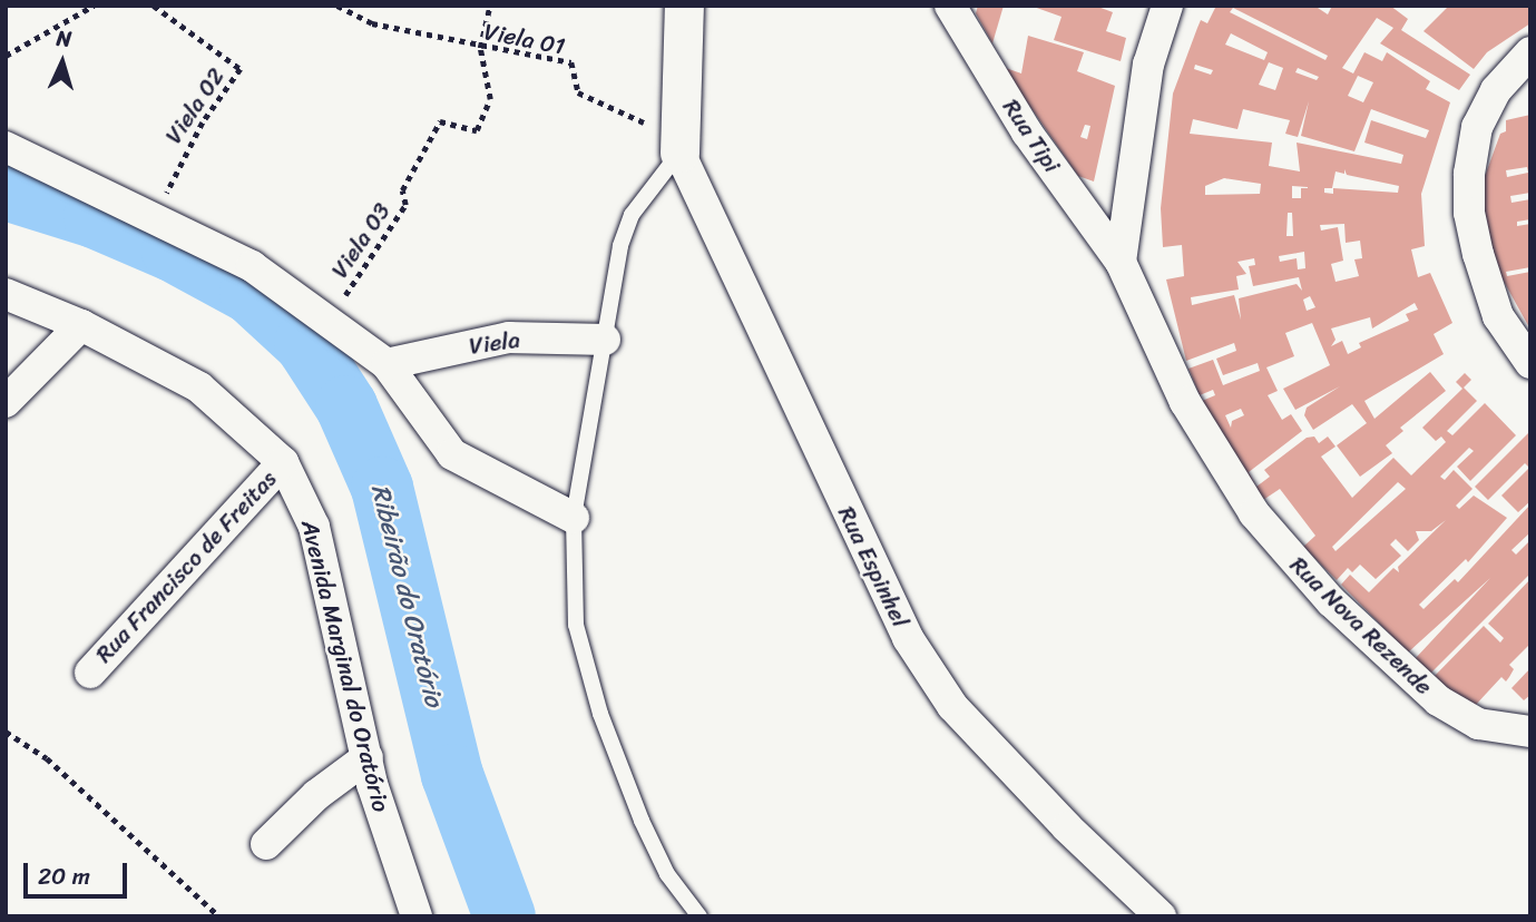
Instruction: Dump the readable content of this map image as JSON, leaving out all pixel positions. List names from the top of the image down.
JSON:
{
  "streets": {
    "street": [
      "Rua Tipi",
      "Viela",
      "Rua Francisco de Freitas",
      "Rua Espinhel",
      "Rua Nova Rezende",
      "Avenida Marginal do Oratório"
    ],
    "path": ["Viela 01", "Viela 02", "Viela 03"]
  },
  "crossings": [
    ["Viela 01", "Viela 03"],
    ["Viela 01", "Rua Espinhel"],
    ["Rua Tipi", "Rua Nova Rezende"],
    ["Rua Francisco de Freitas", "Avenida Marginal do Oratório"]
  ],
  "water": ["Ribeirão do Oratório"],
  "scale_bar": "20 m",
  "north": "top"
}
